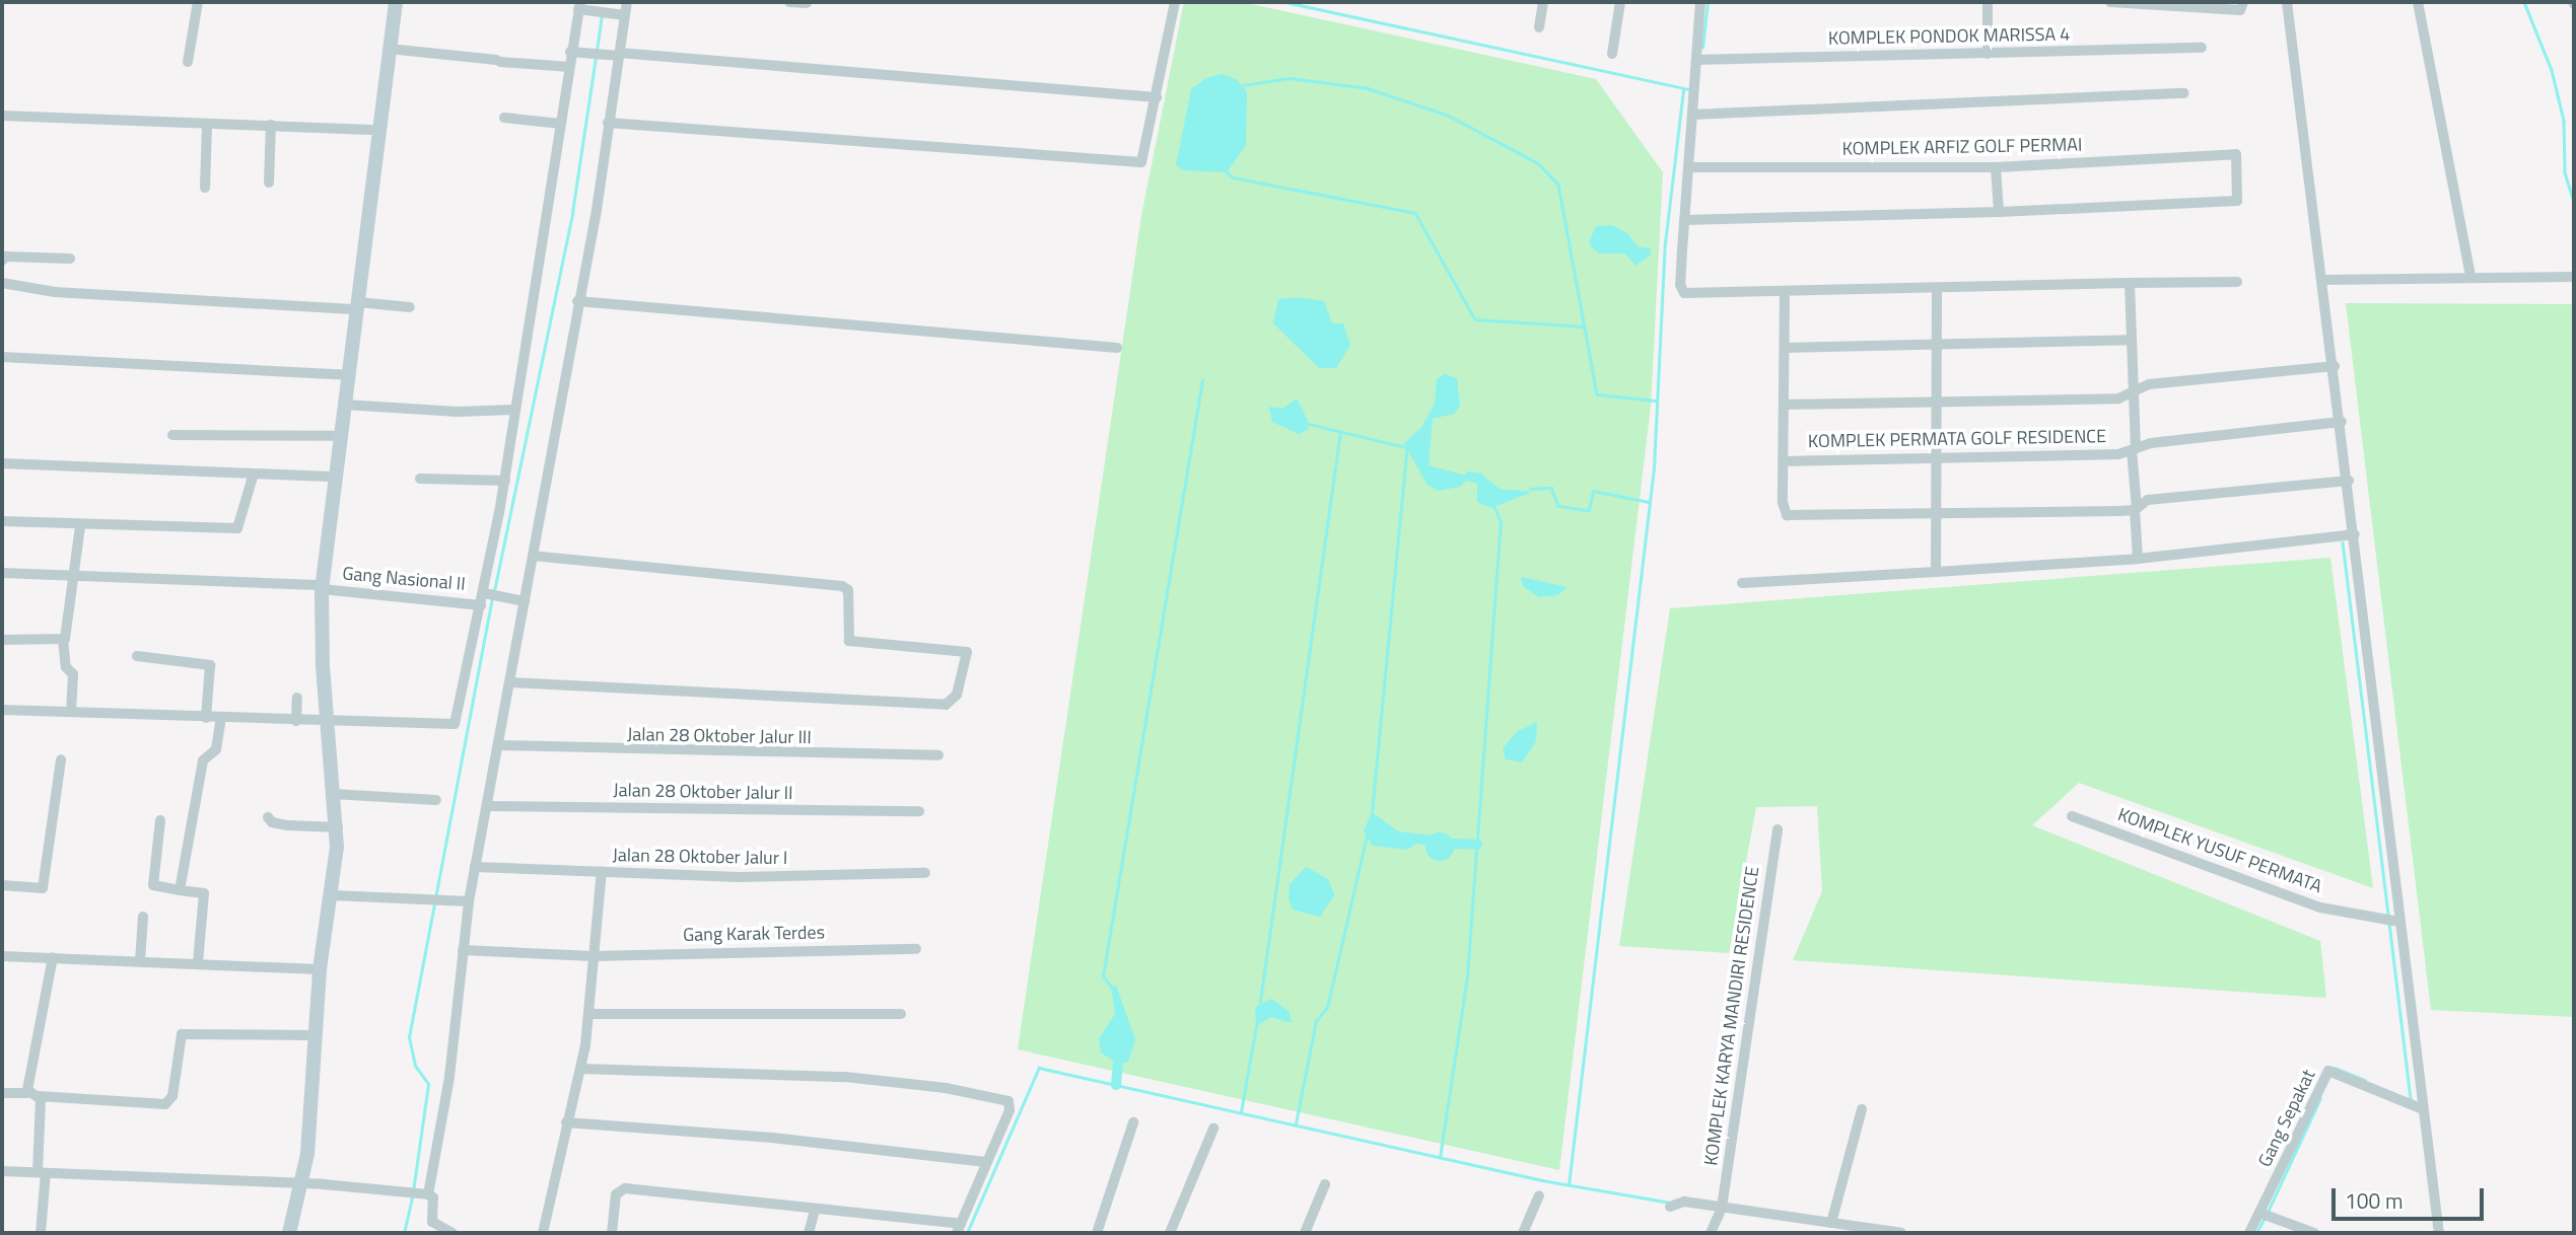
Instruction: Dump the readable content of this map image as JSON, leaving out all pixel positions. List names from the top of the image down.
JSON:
{
  "streets": {
    "street": [
      "KOMPLEK PONDOK MARISSA 4",
      "KOMPLEK ARFIZ GOLF PERMAI",
      "KOMPLEK PERMATA GOLF RESIDENCE",
      "Gang Nasional II",
      "Jalan 28 Oktober Jalur III",
      "Jalan 28 Oktober Jalur II",
      "KOMPLEK YUSUF PERMATA",
      "Jalan 28 Oktober Jalur I",
      "Gang Karak Terdes",
      "KOMPLEK KARYA MANDIRI RESIDENCE",
      "Gang Sepakat"
    ]
  },
  "scale_bar": "100 m"
}
